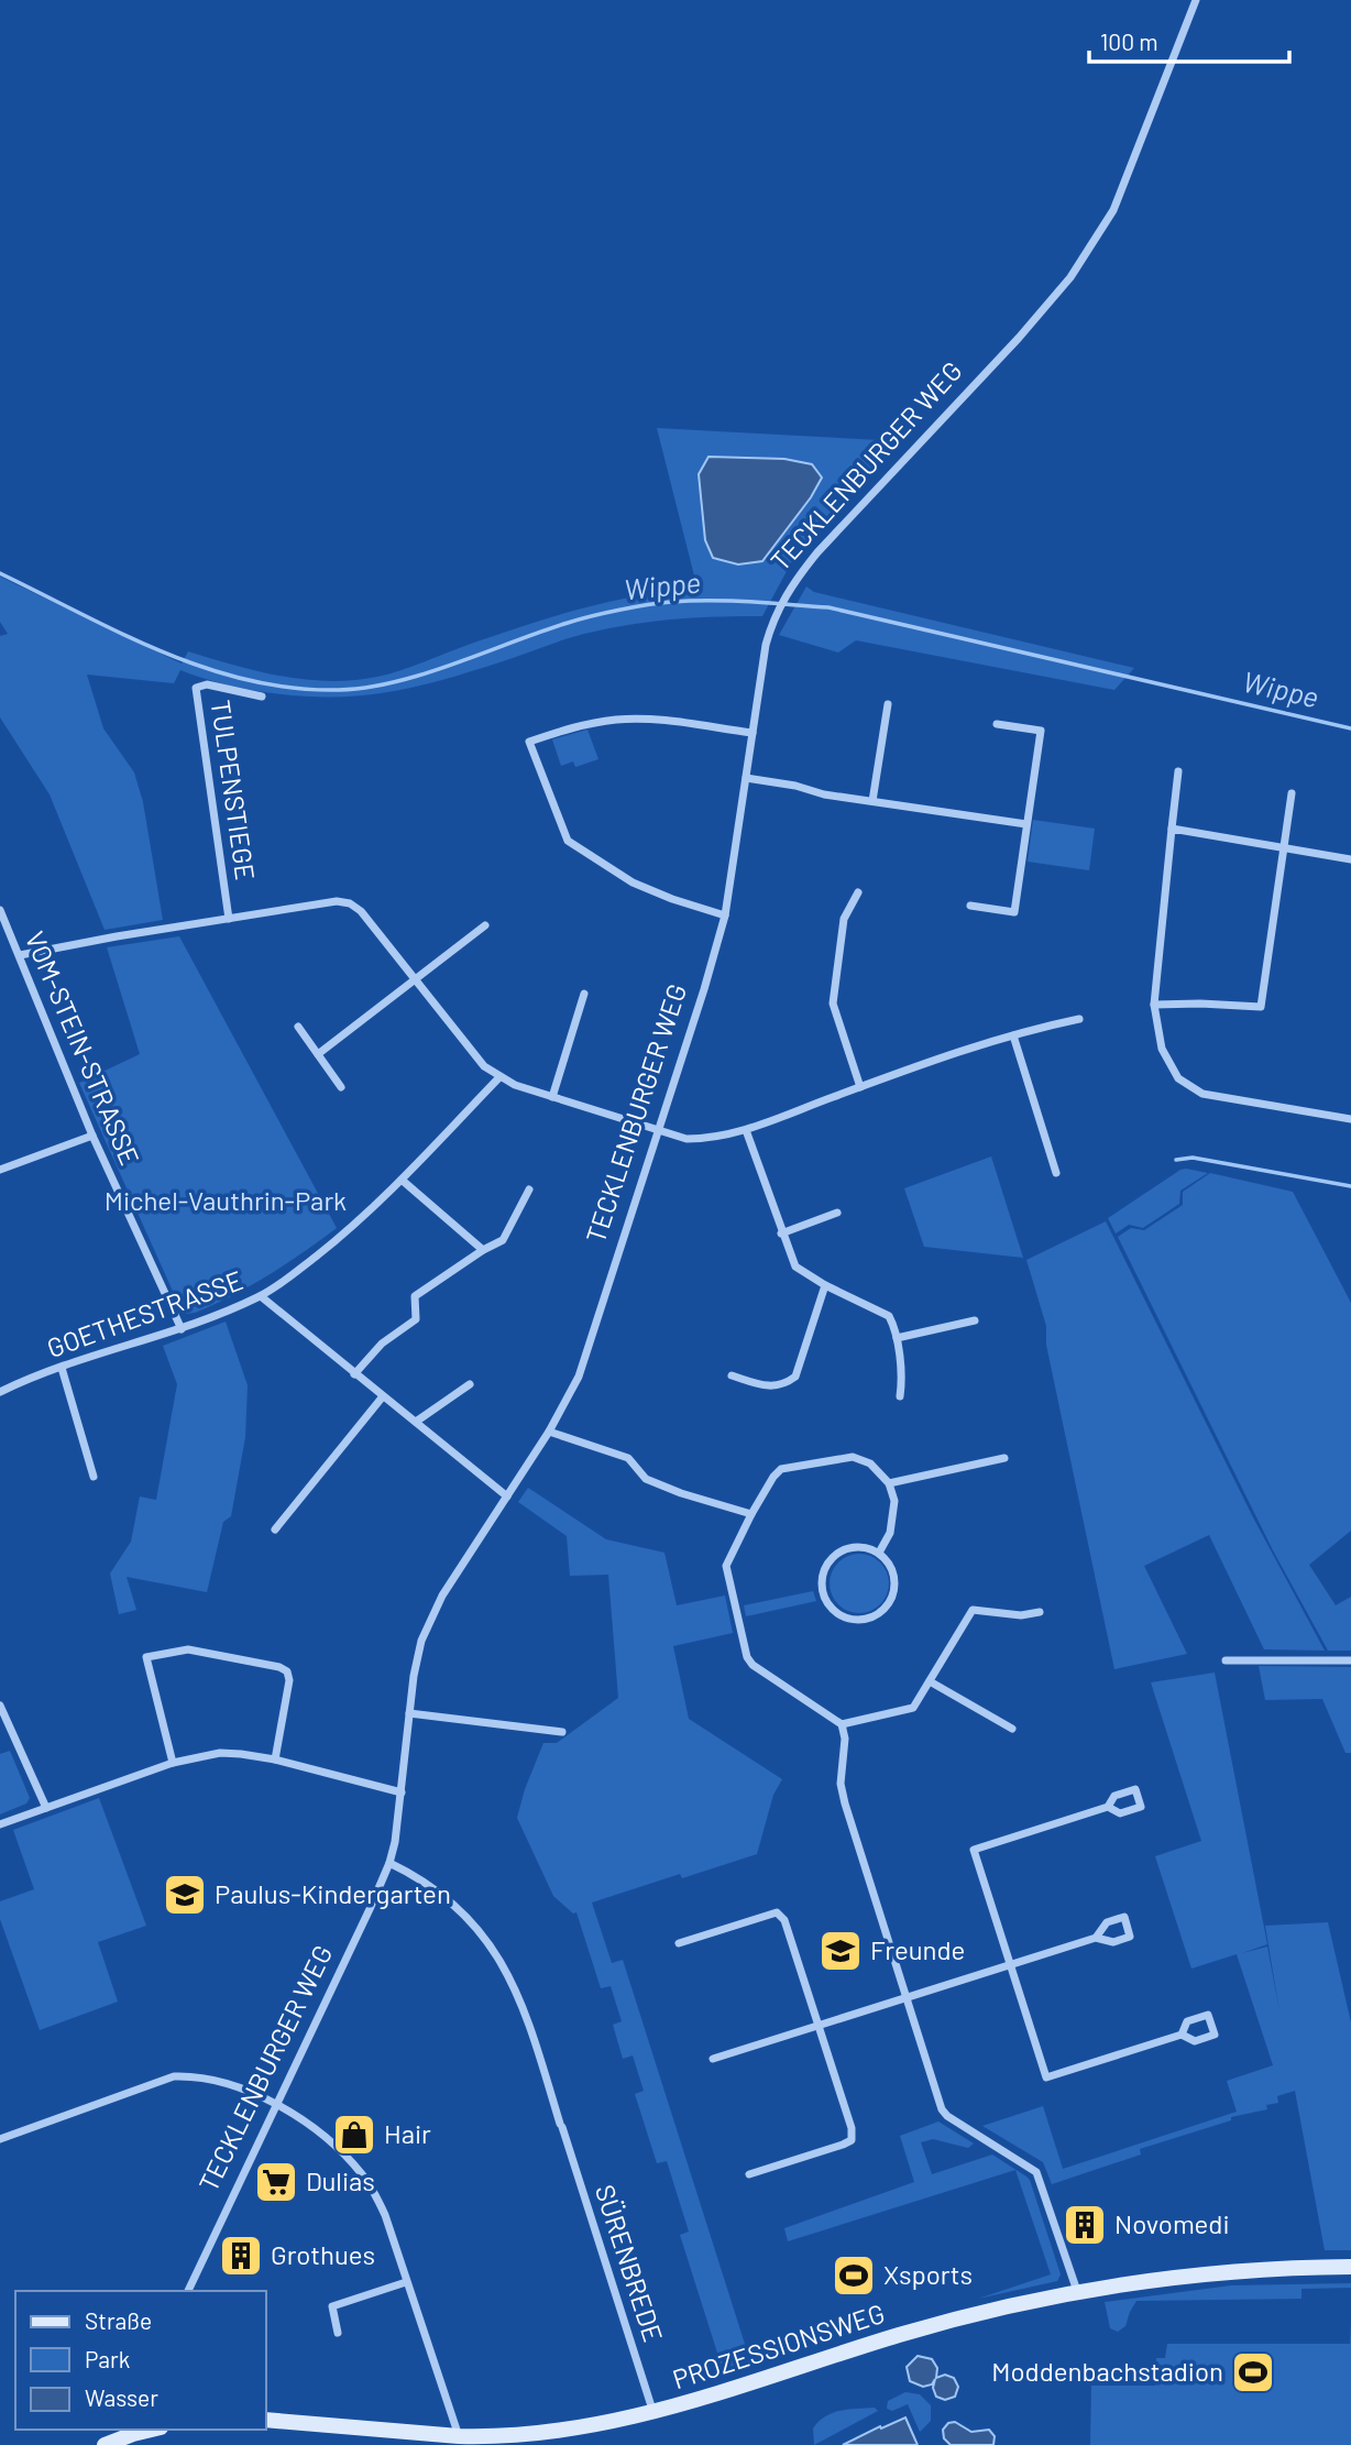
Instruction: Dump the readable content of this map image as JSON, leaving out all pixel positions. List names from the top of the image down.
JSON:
{
  "streets": {
    "street": [
      "TECKLENBURGER WEG",
      "TULPENSTIEGE",
      "VOM-STEIN-STRASSE",
      "GOETHESTRASSE",
      "SÜRENBREDE",
      "PROZESSIONSWEG"
    ]
  },
  "crossings": [
    ["TECKLENBURGER WEG", "SÜRENBREDE"],
    ["VOM-STEIN-STRASSE", "GOETHESTRASSE"],
    ["SÜRENBREDE", "PROZESSIONSWEG"]
  ],
  "water": ["Wippe"],
  "parks": ["Michel-Vauthrin-Park"],
  "places": {
    "school or university": ["Paulus-Kindergarten", "Freunde"],
    "shop": ["Hair"],
    "supermarket": ["Dulias"],
    "building": ["Novomedi", "Grothues"],
    "sports": ["Xsports", "Moddenbachstadion"]
  },
  "legend": ["Straße", "Park", "Wasser"],
  "scale_bar": "100 m"
}
